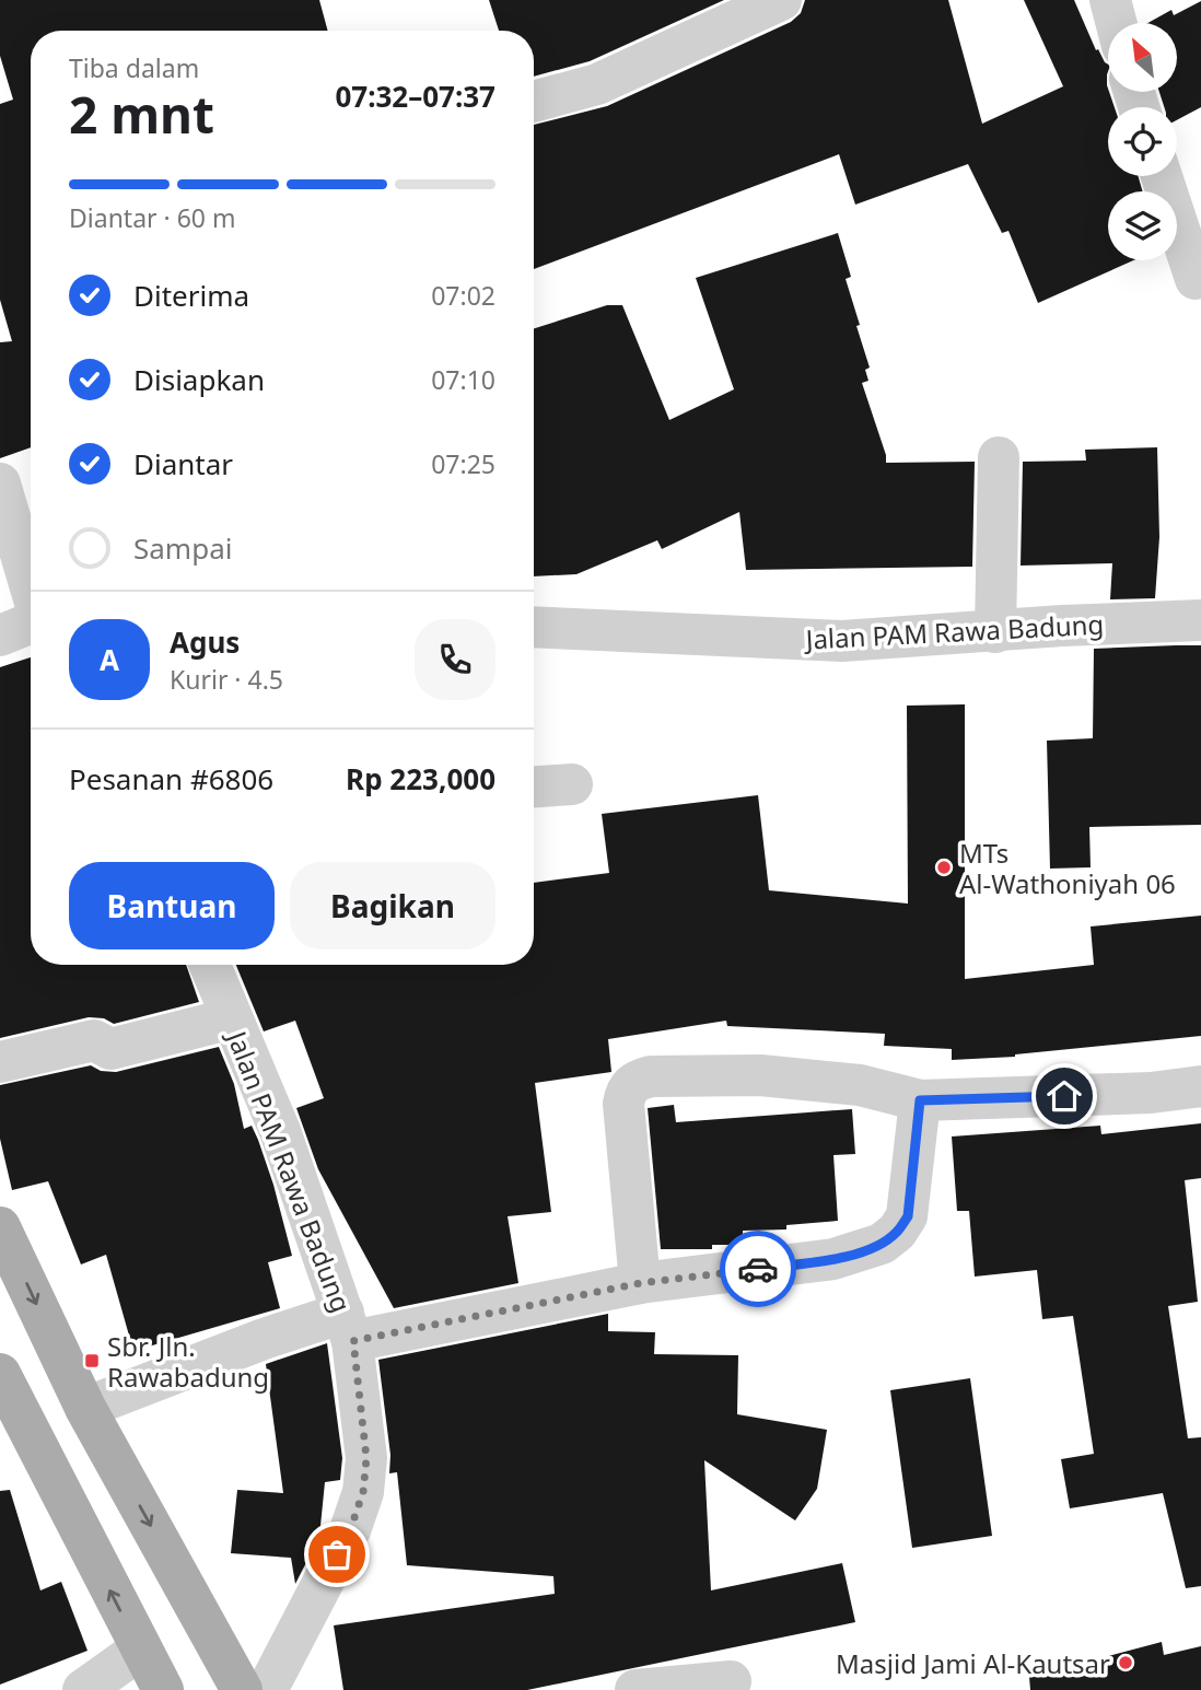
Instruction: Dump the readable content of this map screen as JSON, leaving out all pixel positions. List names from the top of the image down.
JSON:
{
  "streets": {
    "street": ["Jalan PAM Rawa Badung"]
  },
  "places": {
    "other": ["MTs Al-Wathoniyah 06", "Masjid Jami Al-Kautsar"],
    "transit": ["Sbr. Jln. Rawabadung"]
  },
  "north": "top left",
  "page": {
    "heading": ["2 mnt", "Tiba dalam", "07:32–07:37"],
    "panel": [
      "Agus",
      "Kurir · 4.5",
      "Pesanan #6806",
      "Rp 223,000"
    ],
    "bar": "Diantar · 60 m",
    "list": [
      ["Diterima", "07:02"],
      ["Disiapkan", "07:10"],
      ["Diantar", "07:25"],
      "Sampai"
    ],
    "round": "A",
    "buttons": ["Bantuan", "Bagikan"]
  }
}
